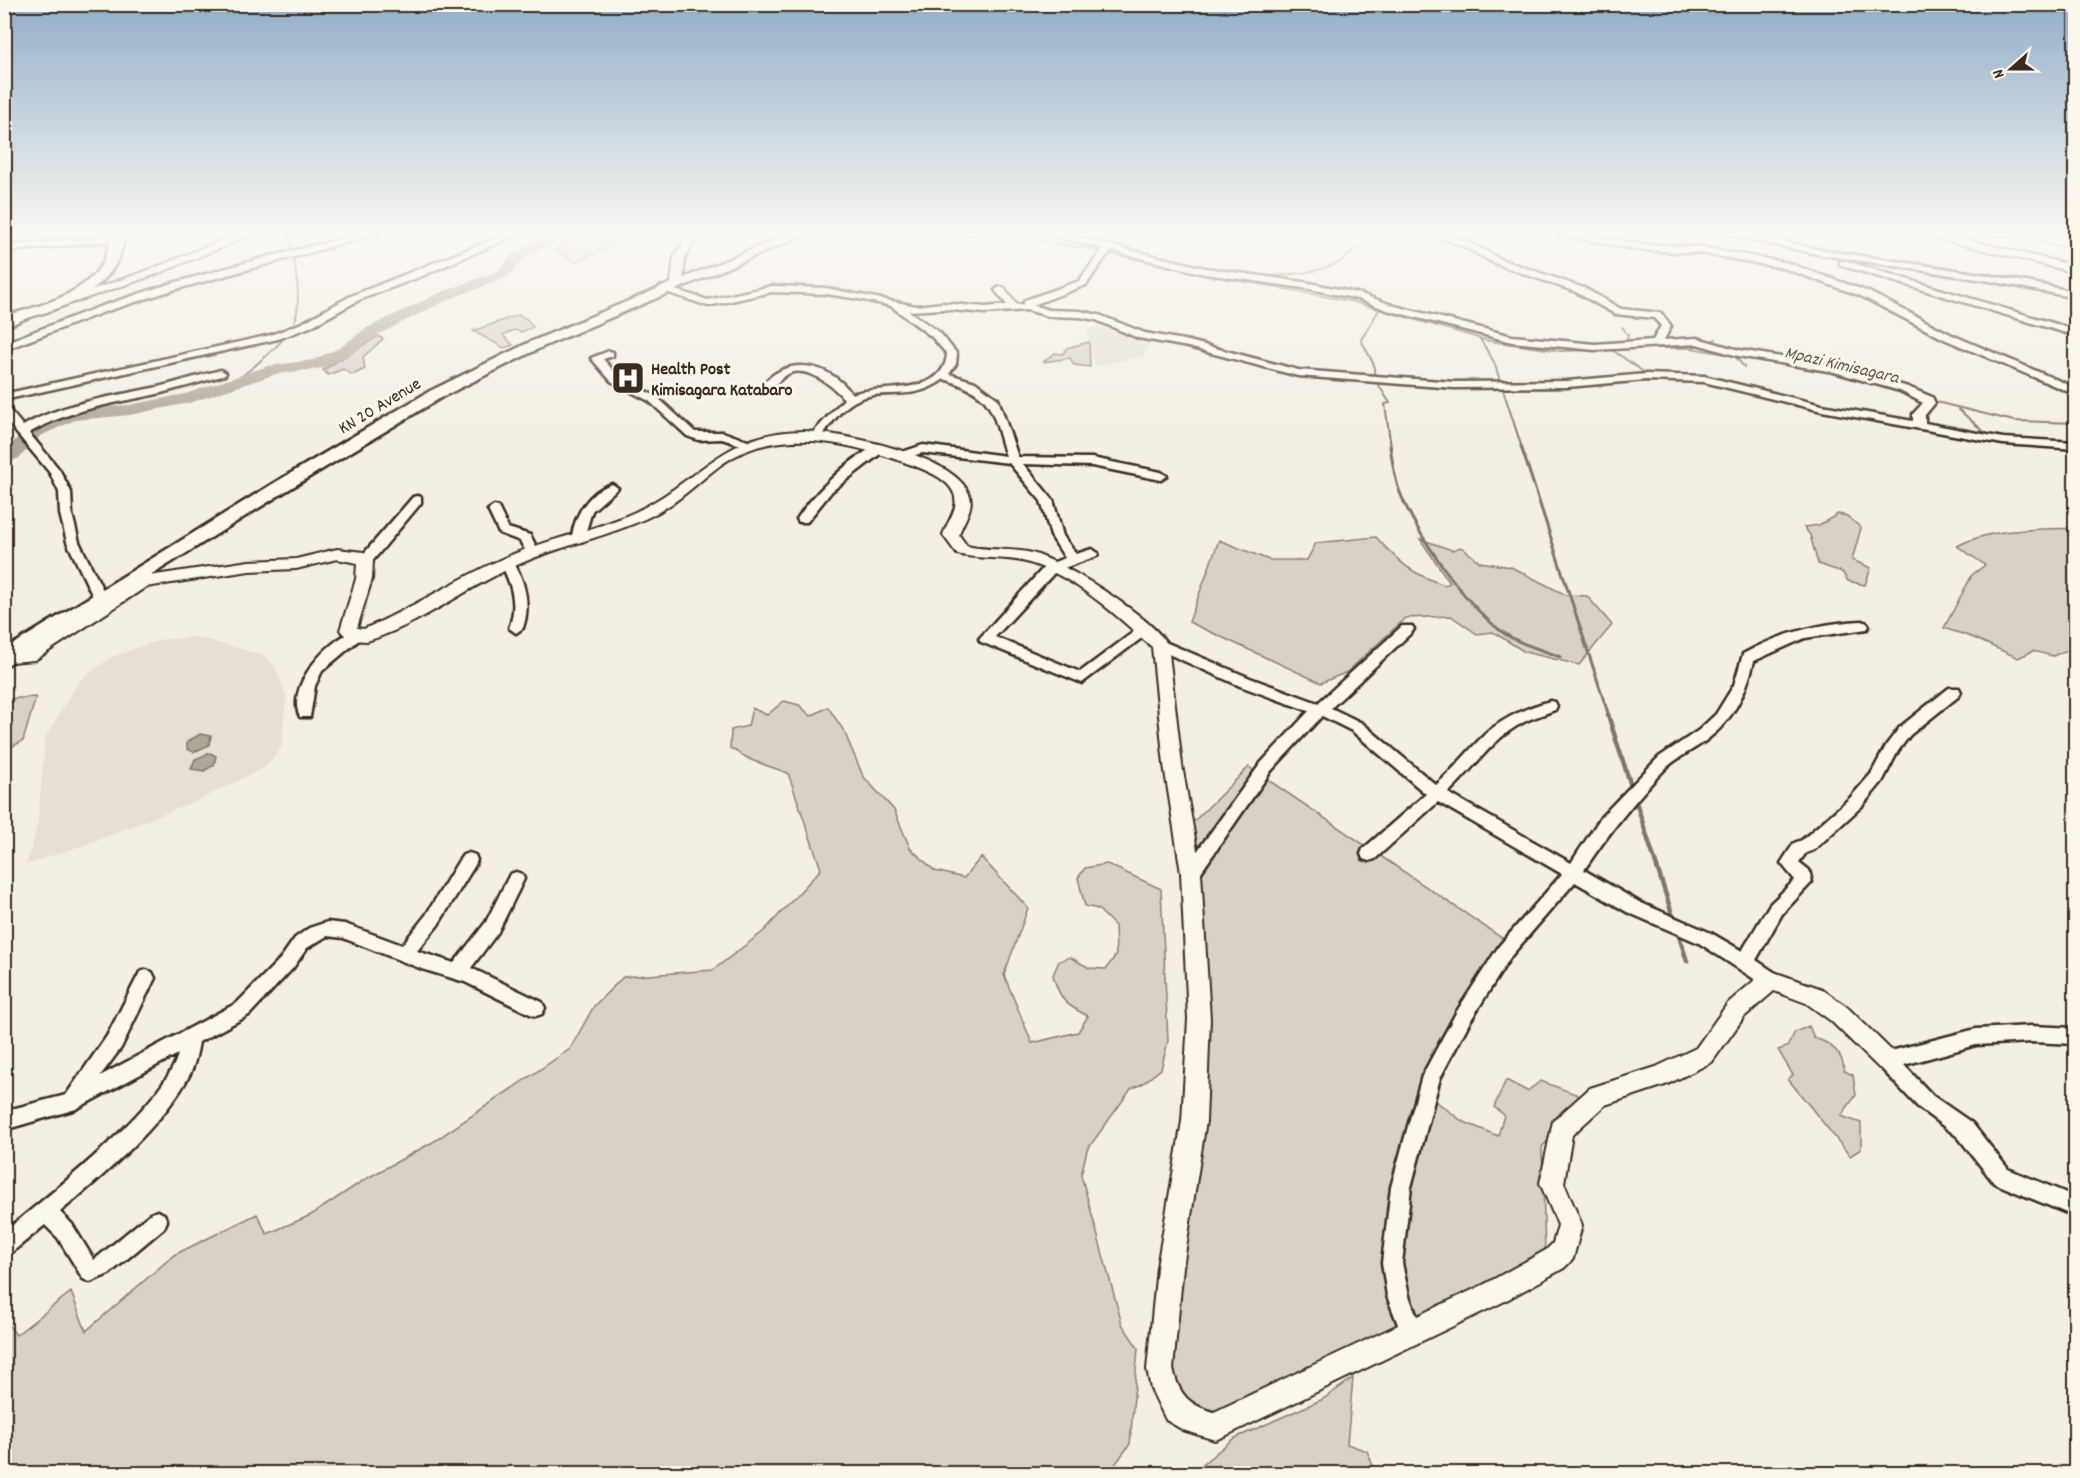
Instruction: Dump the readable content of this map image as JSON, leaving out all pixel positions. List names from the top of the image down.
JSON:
{
  "streets": {
    "main road": ["KN 20 Avenue"]
  },
  "water": ["Mpazi Kimisagara"],
  "places": {
    "hospital": ["Health Post Kimisagara Katabaro"]
  },
  "north": "left"
}
